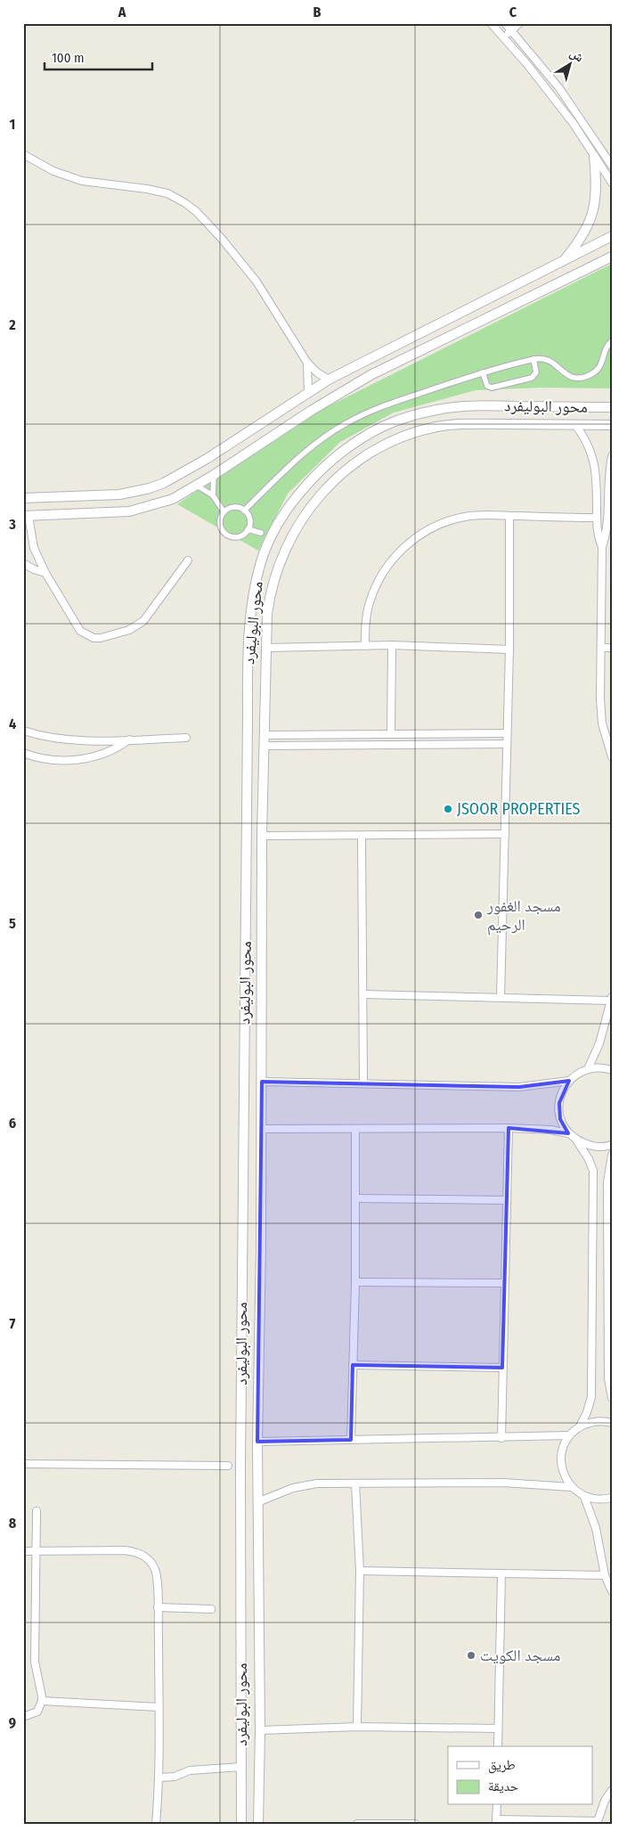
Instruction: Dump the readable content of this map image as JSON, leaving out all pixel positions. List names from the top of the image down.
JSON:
{
  "streets": {
    "street": ["محور البوليفرد"]
  },
  "places": ["JSOOR PROPERTIES", "مسجد الغفور الرحيم", "مسجد الكويت"],
  "legend": ["طريق", "حديقة"],
  "scale_bar": "100 m",
  "north": "top right",
  "grid": {
    "columns": ["A", "B", "C"],
    "rows": [
      "1",
      "2",
      "3",
      "4",
      "5",
      "6",
      "7",
      "8",
      "9"
    ]
  }
}
